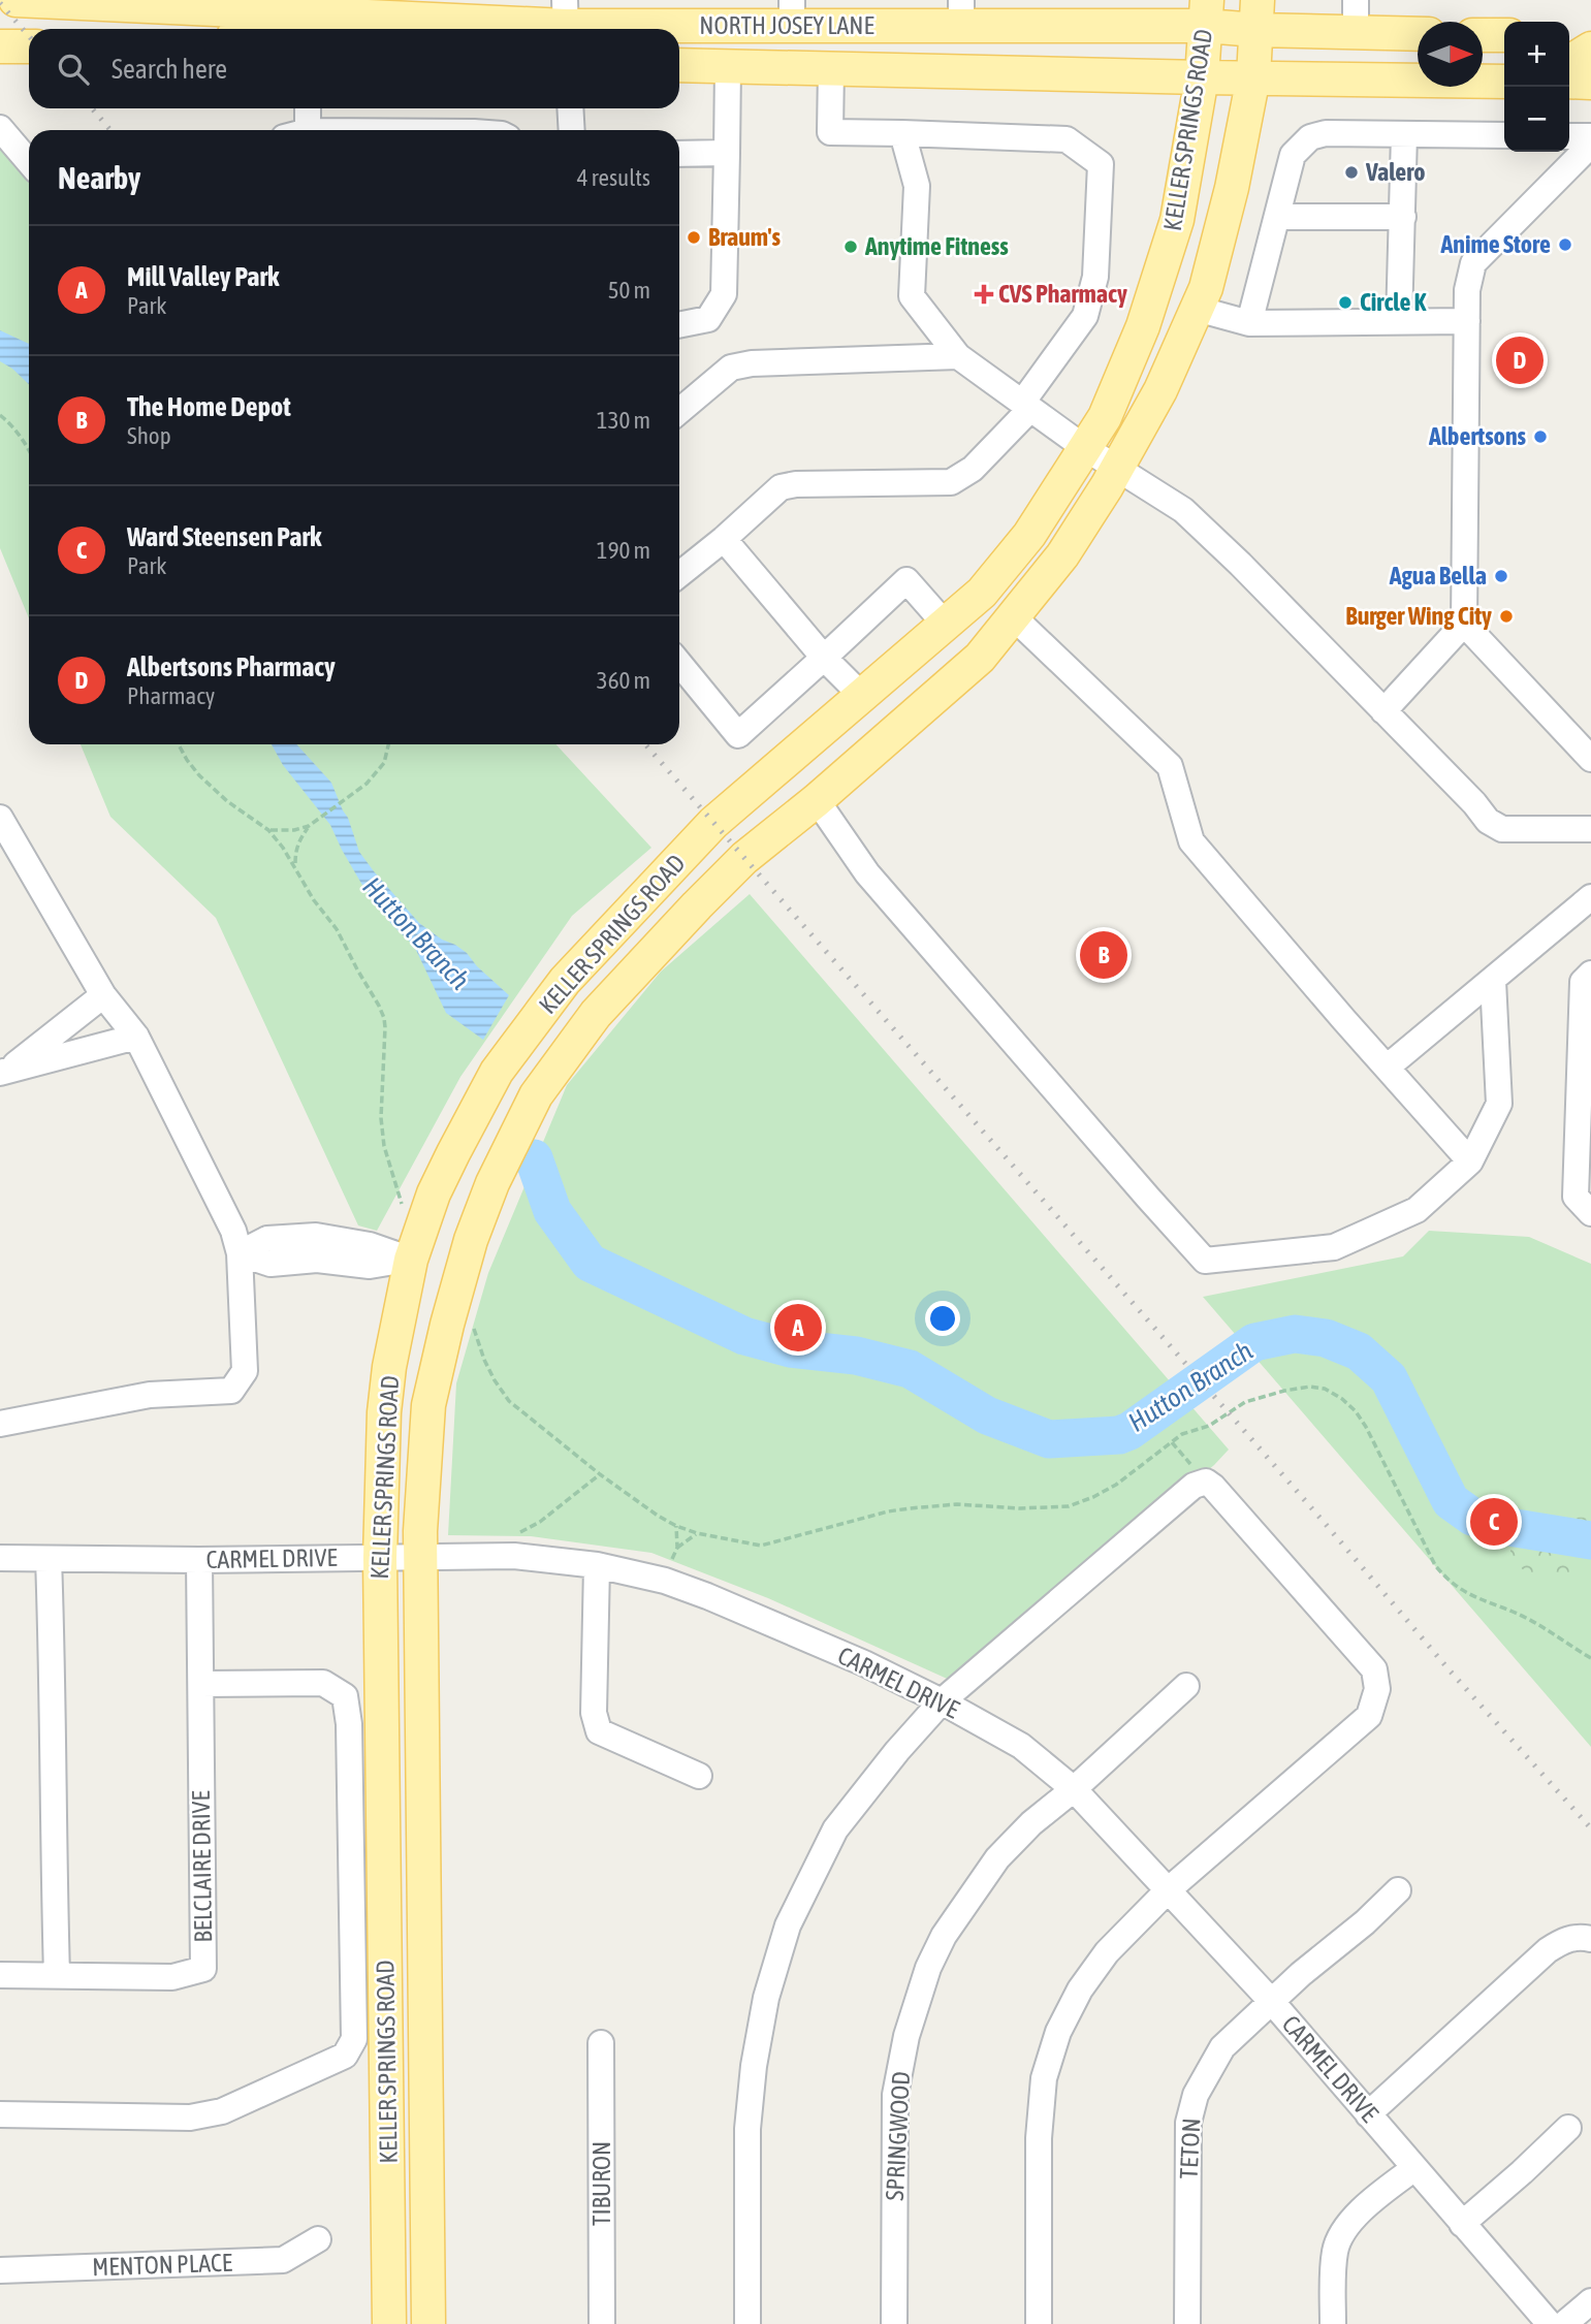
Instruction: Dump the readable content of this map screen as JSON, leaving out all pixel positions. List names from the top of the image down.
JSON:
{
  "streets": {
    "main road": ["NORTH JOSEY LANE", "KELLER SPRINGS ROAD"],
    "street": [
      "CARMEL DRIVE",
      "BELCLAIRE DRIVE",
      "SPRINGWOOD",
      "TETON",
      "TIBURON",
      "MENTON PLACE"
    ]
  },
  "crossings": [
    ["NORTH JOSEY LANE", "KELLER SPRINGS ROAD"],
    ["KELLER SPRINGS ROAD", "CARMEL DRIVE"],
    ["CARMEL DRIVE", "BELCLAIRE DRIVE"],
    ["CARMEL DRIVE", "SPRINGWOOD"],
    ["CARMEL DRIVE", "TETON"]
  ],
  "water": ["Hutton Branch"],
  "places": {
    "other": [
      "Valero",
      "Braum's",
      "Anime Store",
      "Anytime Fitness",
      "Circle K",
      "Albertsons",
      "Agua Bella",
      "Burger Wing City"
    ],
    "health": ["CVS Pharmacy"]
  },
  "north": "right",
  "page": {
    "map_buttons": ["+", "−"],
    "search": "Search here",
    "heading": ["Nearby", "4 results"],
    "list": [
      {
        "mark": "A",
        "name": "Mill Valley Park",
        "note": "Park",
        "value": "50 m"
      },
      {
        "mark": "B",
        "name": "The Home Depot",
        "note": "Shop",
        "value": "130 m"
      },
      {
        "mark": "C",
        "name": "Ward Steensen Park",
        "note": "Park",
        "value": "190 m"
      },
      {
        "mark": "D",
        "name": "Albertsons Pharmacy",
        "note": "Pharmacy",
        "value": "360 m"
      }
    ],
    "pins": [
      "D",
      "B",
      "A",
      "C"
    ]
  }
}
